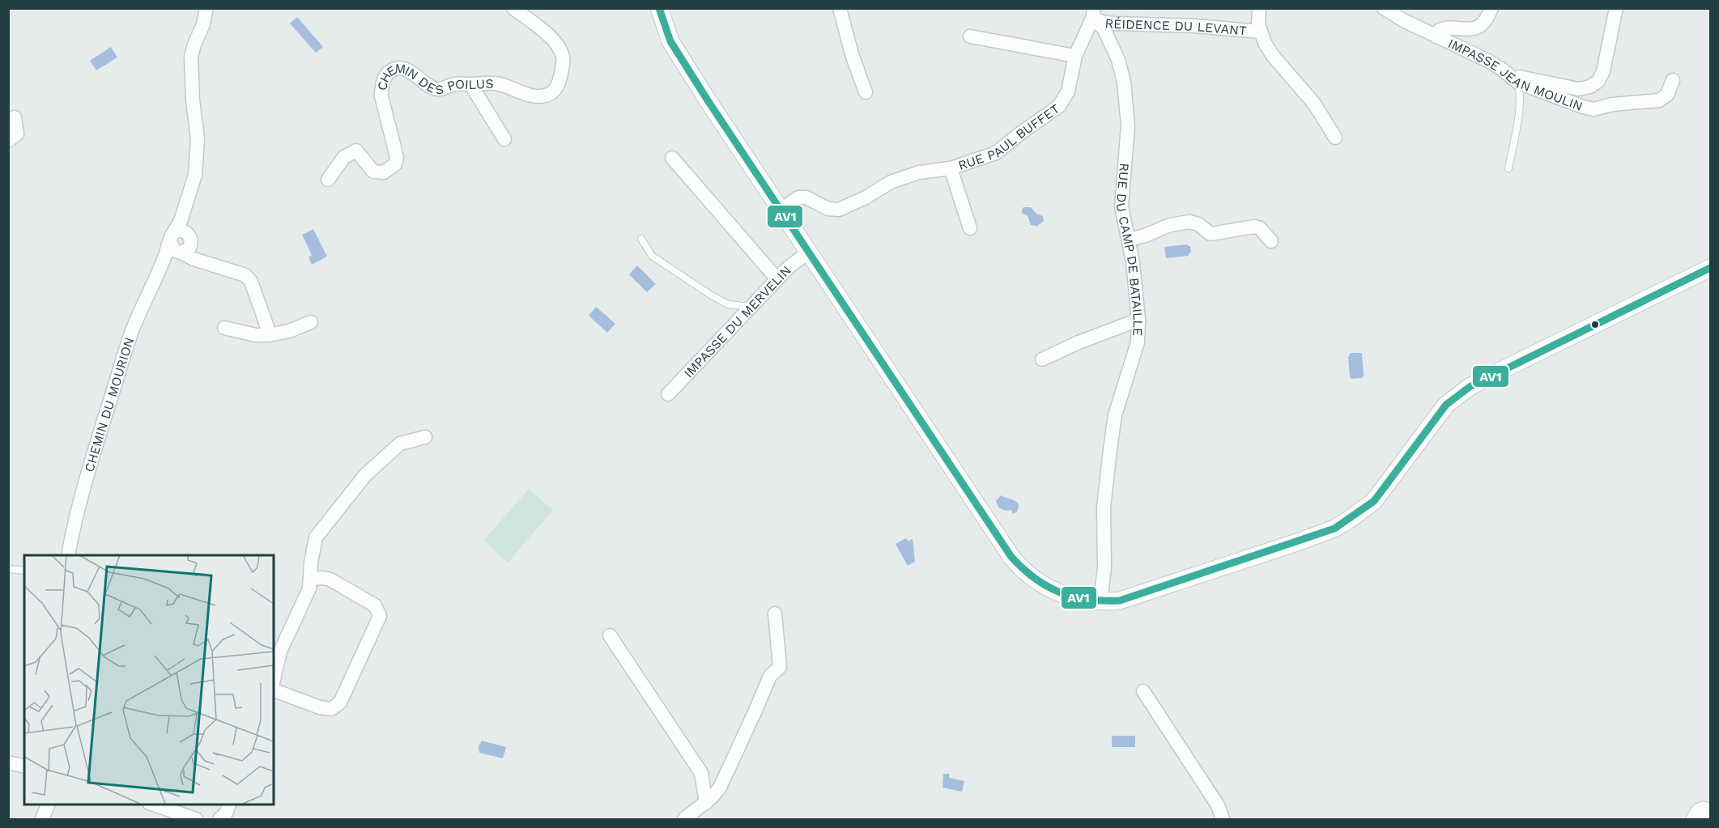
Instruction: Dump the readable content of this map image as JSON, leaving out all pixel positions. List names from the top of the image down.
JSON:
{
  "streets": {
    "street": [
      "RÉIDENCE DU LEVANT",
      "IMPASSE JEAN MOULIN",
      "CHEMIN DES POILUS",
      "RUE PAUL BUFFET",
      "RUE DU CAMP DE BATAILLE",
      "IMPASSE DU MERVELIN",
      "CHEMIN DU MOURION"
    ]
  },
  "crossings": [
    ["RÉIDENCE DU LEVANT", "RUE PAUL BUFFET"],
    ["RÉIDENCE DU LEVANT", "RUE DU CAMP DE BATAILLE"],
    ["RUE PAUL BUFFET", "RUE DU CAMP DE BATAILLE"]
  ],
  "lines": ["transit line AV1"]
}
